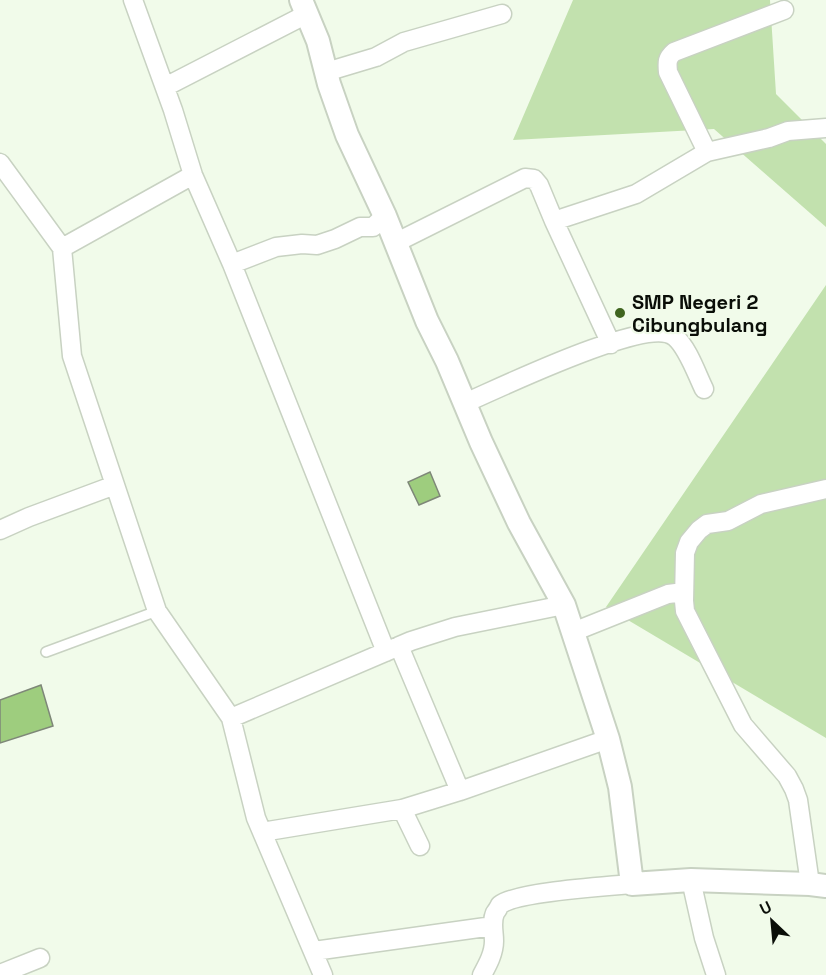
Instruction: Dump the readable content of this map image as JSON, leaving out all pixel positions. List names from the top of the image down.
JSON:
{
  "places": ["SMP Negeri 2 Cibungbulang"],
  "north": "top left"
}
